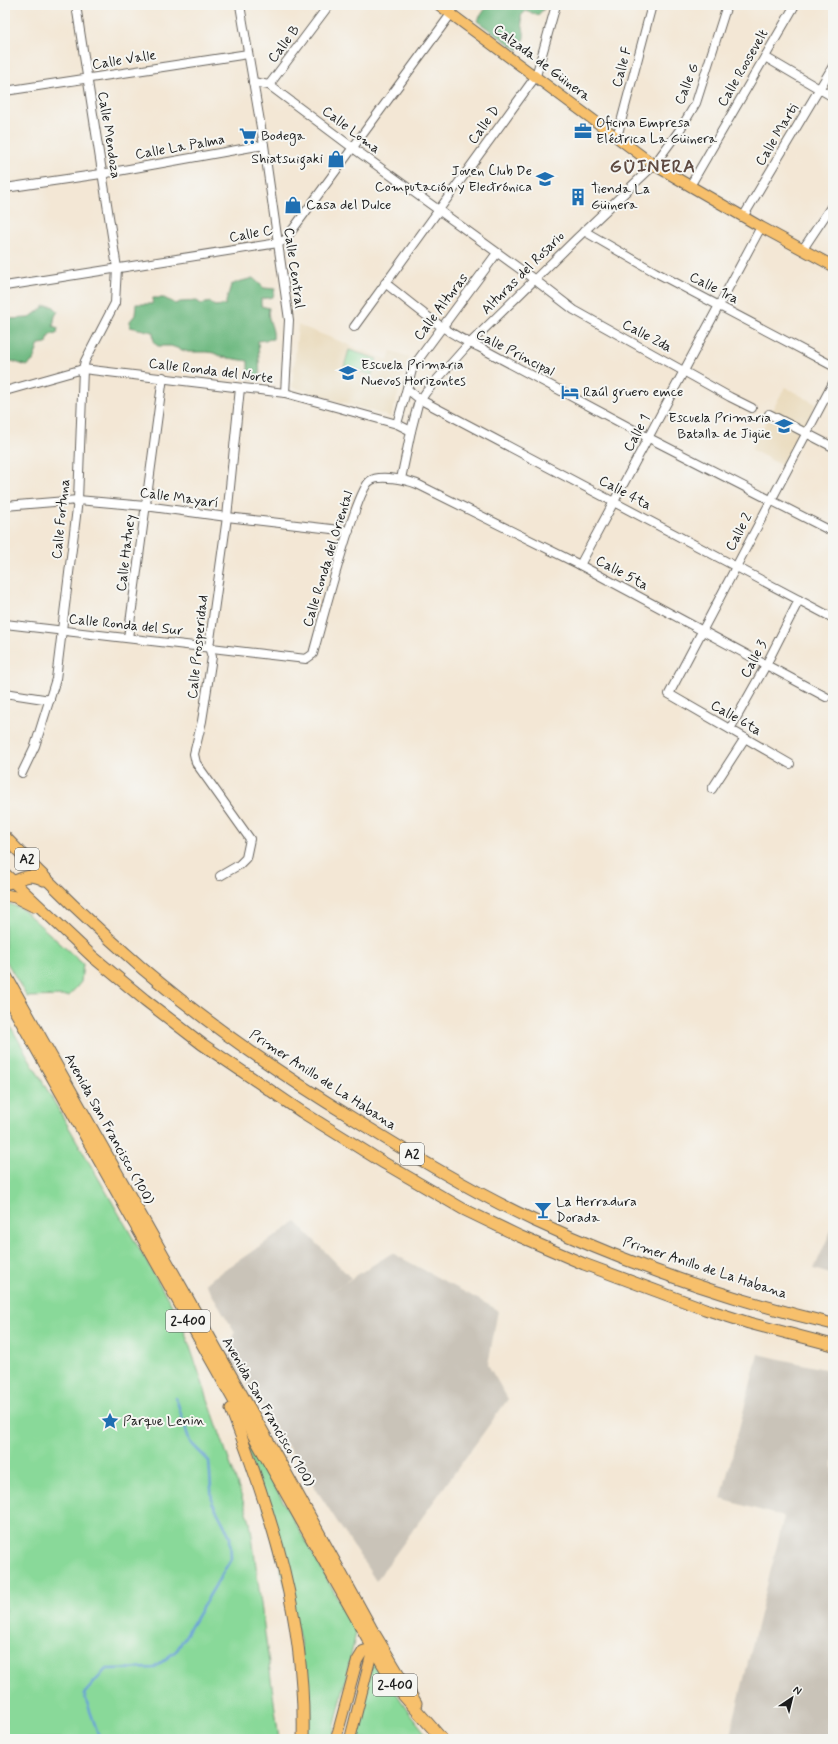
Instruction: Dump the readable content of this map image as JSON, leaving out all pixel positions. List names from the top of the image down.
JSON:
{
  "streets": {
    "highway": [
      "A2",
      "Primer Anillo de La Habana",
      "Avenida San Francisco (100)",
      "2-400"
    ],
    "main road": ["Calzada de Güinera"],
    "street": [
      "Calle B",
      "Calle Valle",
      "Calle F",
      "Calle Roosevelt",
      "Calle G",
      "Calle D",
      "Calle Loma",
      "Calle Mendoza",
      "Calle Marti",
      "Calle La Palma",
      "Calle C",
      "Calle Central",
      "Alturas del Rosario",
      "Calle 1ra",
      "Calle Alturas",
      "Calle 2da",
      "Calle Principal",
      "Calle Ronda del Norte",
      "Calle 1",
      "Calle 4ta",
      "Calle Mayarí",
      "Calle Fortuna",
      "Calle 2",
      "Calle Hatuey",
      "Calle Ronda del Oriental",
      "Calle 5ta",
      "Calle Ronda del Sur",
      "Calle Prosperidad",
      "Calle 3",
      "Calle 6ta"
    ]
  },
  "crossings": [
    ["Calle B", "Calle Loma"],
    ["Calle Valle", "Calle Mendoza"],
    ["Calle Valle", "Calle Central"],
    ["Calzada de Güinera", "Calle F"],
    ["Calzada de Güinera", "Calle Roosevelt"],
    ["Calzada de Güinera", "Calle G"],
    ["Calzada de Güinera", "Calle D"],
    ["Calzada de Güinera", "Calle Marti"],
    ["Calzada de Güinera", "Calle C"],
    ["Calzada de Güinera", "Alturas del Rosario"],
    ["Calzada de Güinera", "Calle 1"],
    ["Calle G", "Alturas del Rosario"],
    ["Calle D", "Calle Loma"],
    ["Calle D", "Calle Principal"],
    ["Calle Loma", "Calle C"],
    ["Calle Loma", "Alturas del Rosario"],
    ["Calle Loma", "Calle Alturas"],
    ["Calle Loma", "Calle 2da"],
    ["Calle Mendoza", "Calle La Palma"],
    ["Calle Mendoza", "Calle C"],
    ["Calle Mendoza", "Calle Fortuna"],
    ["Calle La Palma", "Calle Central"],
    ["Calle C", "Calle Central"],
    ["Calle C", "Calle Fortuna"],
    ["Calle Central", "Calle Ronda del Norte"],
    ["Alturas del Rosario", "Calle 1ra"],
    ["Alturas del Rosario", "Calle 2da"],
    ["Alturas del Rosario", "Calle Principal"],
    ["Alturas del Rosario", "Calle Ronda del Norte"],
    ["Alturas del Rosario", "Calle 4ta"],
    ["Alturas del Rosario", "Calle Ronda del Oriental"],
    ["Alturas del Rosario", "Calle 5ta"],
    ["Calle 1ra", "Calle 1"],
    ["Calle Alturas", "Calle Principal"],
    ["Calle Alturas", "Calle Ronda del Norte"],
    ["Calle Alturas", "Calle 4ta"],
    ["Calle 2da", "Calle 1"],
    ["Calle Principal", "Calle 1"],
    ["Calle Principal", "Calle 2"],
    ["Calle Ronda del Norte", "Calle Fortuna"],
    ["Calle Ronda del Norte", "Calle Hatuey"],
    ["Calle Ronda del Norte", "Calle Prosperidad"],
    ["Calle 1", "Calle 4ta"],
    ["Calle 1", "Calle 5ta"],
    ["Calle 4ta", "Calle 2"],
    ["Calle 4ta", "Calle 3"],
    ["Calle Mayarí", "Calle Fortuna"],
    ["Calle Mayarí", "Calle Hatuey"],
    ["Calle Mayarí", "Calle Ronda del Oriental"],
    ["Calle Mayarí", "Calle Prosperidad"],
    ["Calle Fortuna", "Calle Ronda del Sur"],
    ["Calle 2", "Calle 5ta"],
    ["Calle 2", "Calle 6ta"],
    ["Calle Hatuey", "Calle Ronda del Sur"],
    ["Calle Ronda del Oriental", "Calle 5ta"],
    ["Calle Ronda del Oriental", "Calle Ronda del Sur"],
    ["Calle 5ta", "Calle 3"],
    ["Calle Ronda del Sur", "Calle Prosperidad"],
    ["Calle 3", "Calle 6ta"],
    ["Avenida San Francisco (100)", "2-400"]
  ],
  "districts": ["GÜINERA"],
  "places": {
    "office": ["Oficina Empresa Eléctrica La Güinera"],
    "supermarket": ["Bodega"],
    "shop": ["Shiatsuigaki", "Casa del Dulce"],
    "school or university": ["Joven Club De Computación y Electrónica", "Escuela Primaria Nuevos Horizontes", "Escuela Primaria Batalla de Jigüe"],
    "building": ["Tienda La Güinera"],
    "hotel": ["Raúl gruero emce"],
    "bar": ["La Herradura Dorada"],
    "place": ["Parque Lenin"]
  },
  "north": "top right"
}
